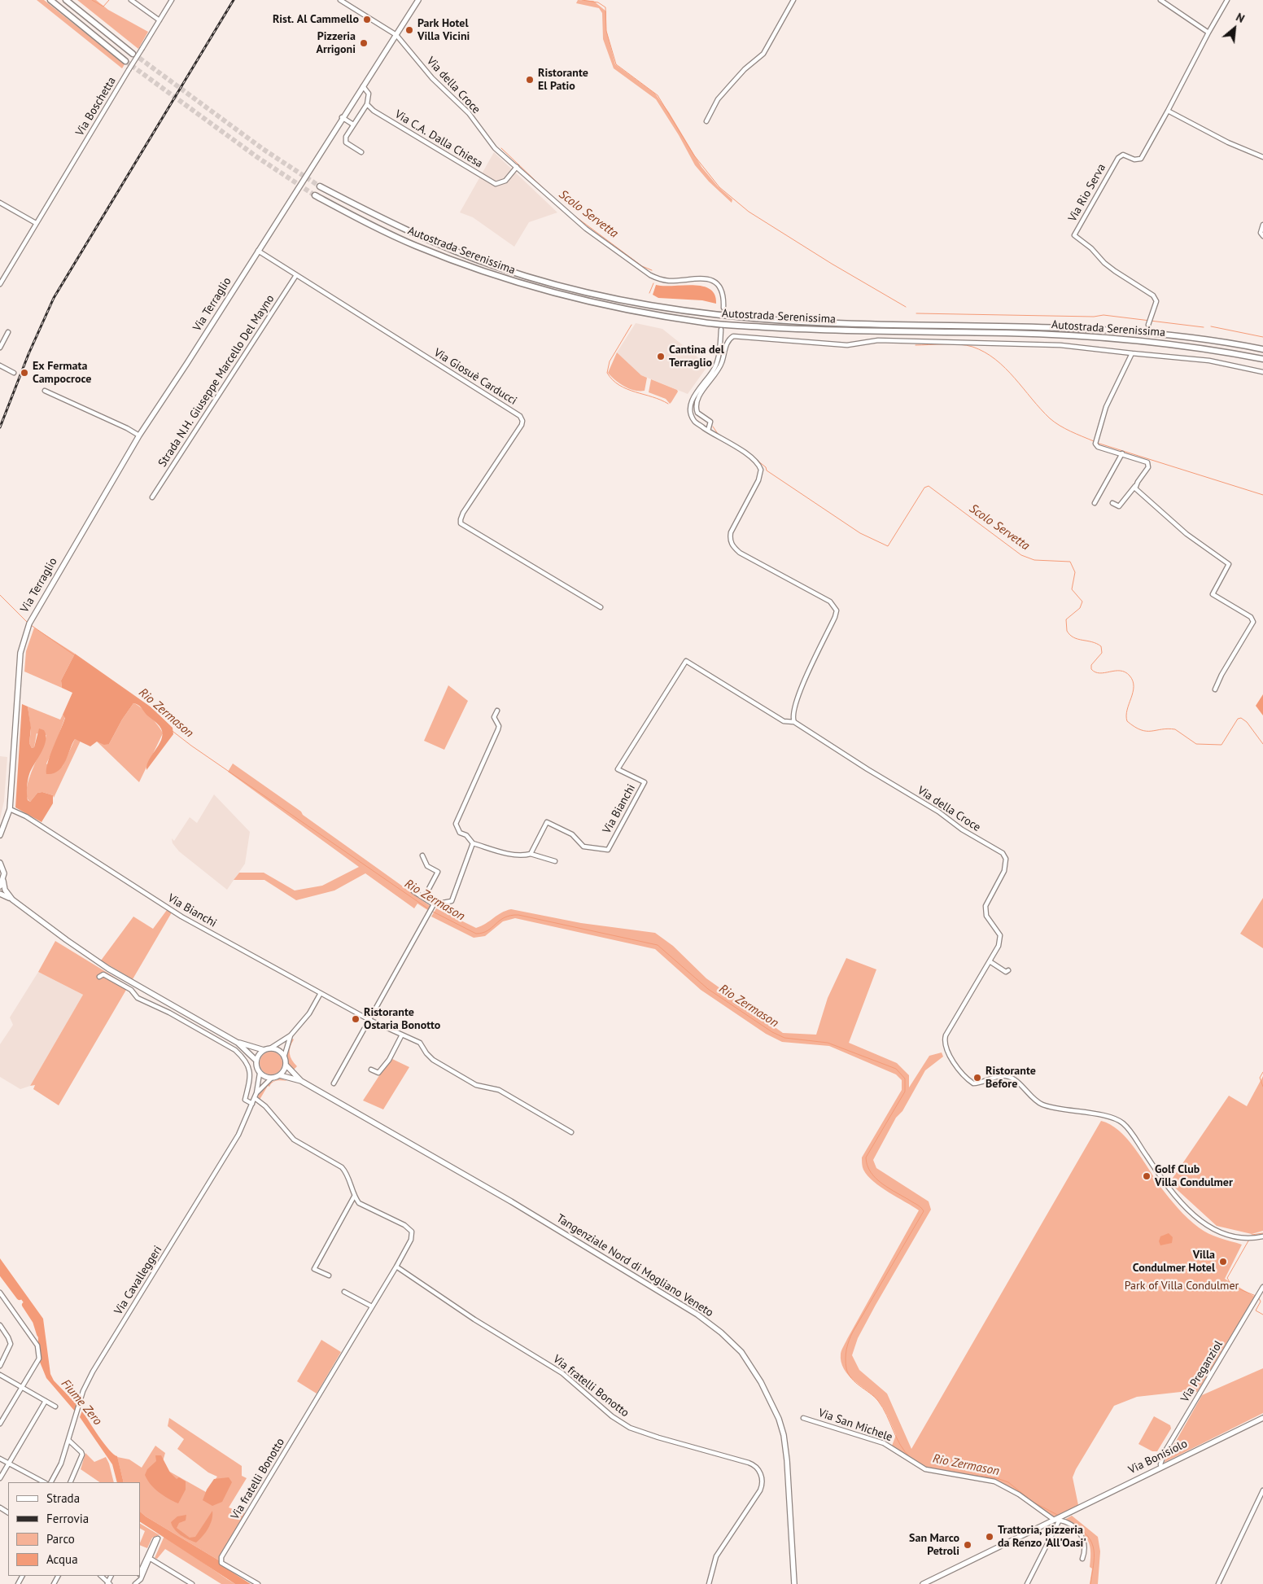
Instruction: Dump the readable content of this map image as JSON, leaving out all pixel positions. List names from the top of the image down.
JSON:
{
  "streets": {
    "highway": ["Autostrada Serenissima"],
    "main road": ["Via Terraglio", "Tangenziale Nord di Mogliano Veneto", "Via Bonisiolo"],
    "street": [
      "Via della Croce",
      "Via Boschetta",
      "Via C.A. Dalla Chiesa",
      "Via Rio Serva",
      "Via Giosuè Carducci",
      "Strada N.H. Giuseppe Marcello Del Mayno",
      "Via Bianchi",
      "Via Cavalleggeri",
      "Via Preganziol",
      "Via fratelli Bonotto",
      "Via San Michele"
    ]
  },
  "crossings": [
    ["Via della Croce", "Via C.A. Dalla Chiesa"],
    ["Via della Croce", "Via Terraglio"],
    ["Via della Croce", "Via Bianchi"],
    ["Via Terraglio", "Via Giosuè Carducci"],
    ["Via Terraglio", "Via Bianchi"],
    ["Via Giosuè Carducci", "Strada N.H. Giuseppe Marcello Del Mayno"],
    ["Via Preganziol", "Via Bonisiolo"],
    ["Via San Michele", "Via Bonisiolo"]
  ],
  "water": ["Scolo Servetta", "Rio Zermason", "Fiume Zero"],
  "parks": ["Park of Villa Condulmer"],
  "places": [
    "Rist. Al Cammello",
    "Park Hotel Villa Vicini",
    "Pizzeria Arrigoni",
    "Ristorante El Patio",
    "Cantina del Terraglio",
    "Ex Fermata Campocroce",
    "Ristorante Ostaria Bonotto",
    "Ristorante Before",
    "Golf Club Villa Condulmer",
    "Villa Condulmer Hotel",
    "Trattoria, pizzeria da Renzo 'All'Oasi'",
    "San Marco Petroli"
  ],
  "legend": [
    "Strada",
    "Ferrovia",
    "Parco",
    "Acqua"
  ],
  "north": "top right"
}
